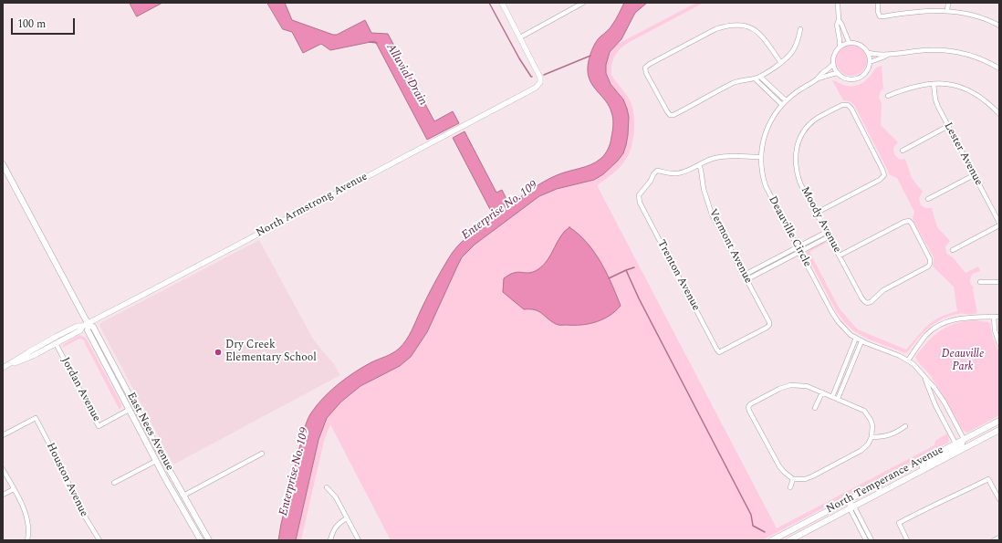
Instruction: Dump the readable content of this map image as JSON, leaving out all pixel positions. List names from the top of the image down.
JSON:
{
  "streets": {
    "main road": ["East Nees Avenue", "North Temperance Avenue"],
    "street": [
      "Lester Avenue",
      "North Armstrong Avenue",
      "Moody Avenue",
      "Deauville Circle",
      "Vermont Avenue",
      "Trenton Avenue",
      "Jordan Avenue",
      "Houston Avenue"
    ]
  },
  "crossings": [
    ["North Armstrong Avenue", "Jordan Avenue"],
    ["North Armstrong Avenue", "East Nees Avenue"],
    ["Deauville Circle", "North Temperance Avenue"],
    ["Vermont Avenue", "Trenton Avenue"],
    ["Jordan Avenue", "East Nees Avenue"]
  ],
  "water": ["Alluvial Drain", "Enterprise No. 109"],
  "parks": ["Deauville Park"],
  "places": ["Dry Creek Elementary School"],
  "scale_bar": "100 m"
}
